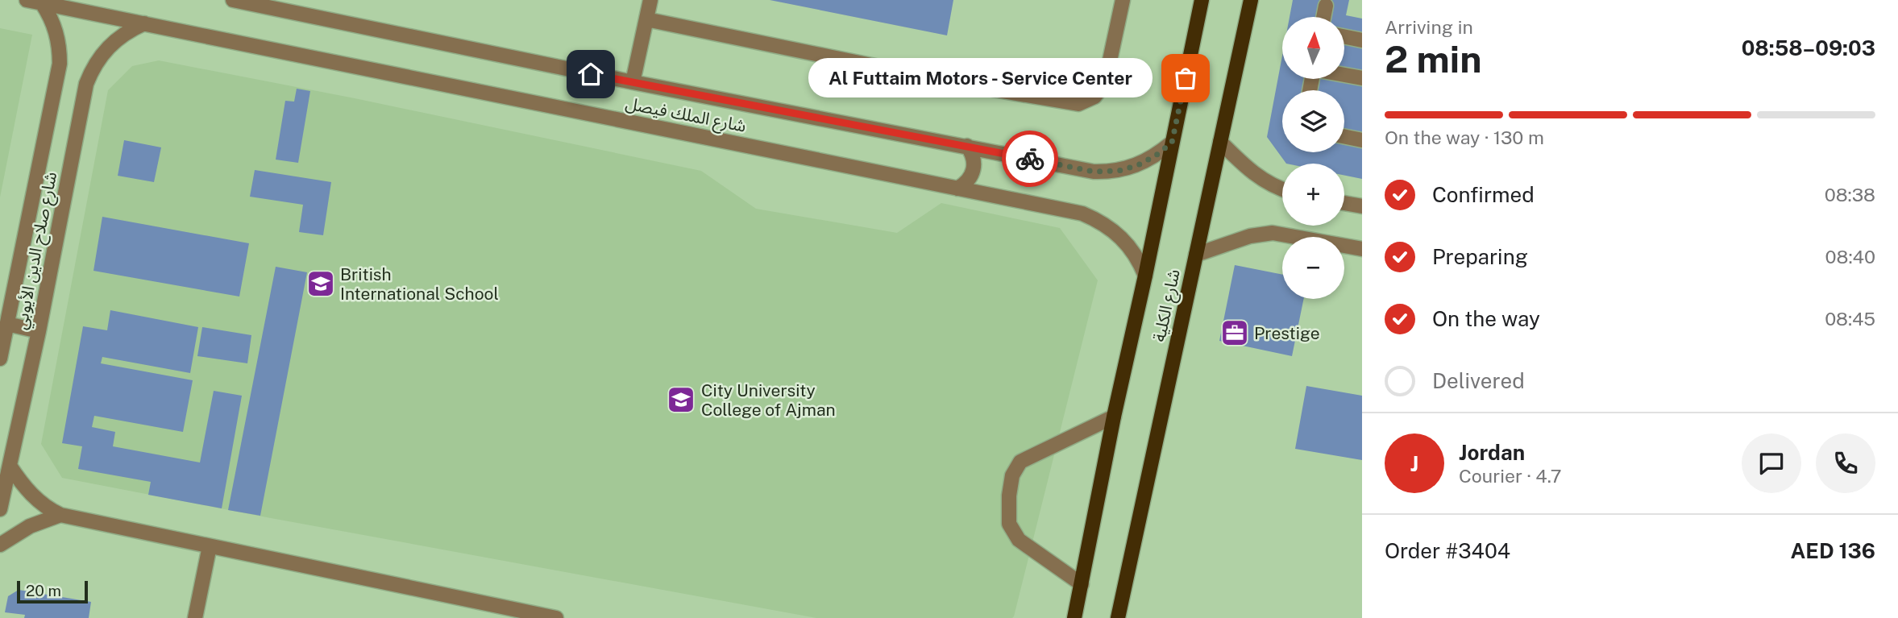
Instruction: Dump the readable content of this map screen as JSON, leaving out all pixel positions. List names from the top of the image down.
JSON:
{
  "streets": {
    "main road": ["شارع الكلية"],
    "street": ["شارع الملك فيصل", "شارع صلاح الدين الأيوبي"]
  },
  "crossings": [
    ["شارع الملك فيصل", "شارع صلاح الدين الأيوبي"],
    ["شارع الملك فيصل", "شارع الكلية"]
  ],
  "places": {
    "other": ["Al Futtaim Motors - Service Center"],
    "school or university": ["British International School", "City University College of Ajman"],
    "office": ["Prestige"]
  },
  "scale_bar": "20 m",
  "north": "top",
  "page": {
    "heading": ["2 min", "Arriving in", "08:58–09:03"],
    "panel": [
      "Jordan",
      "Courier · 4.7",
      "Order #3404",
      "AED 136"
    ],
    "map_buttons": ["+", "−"],
    "bubble": "Al Futtaim Motors - Service Center",
    "bar": "On the way · 130 m",
    "list": [
      ["Confirmed", "08:38"],
      ["Preparing", "08:40"],
      ["On the way", "08:45"],
      "Delivered"
    ],
    "round": "J",
    "scale": "20 m"
  }
}
